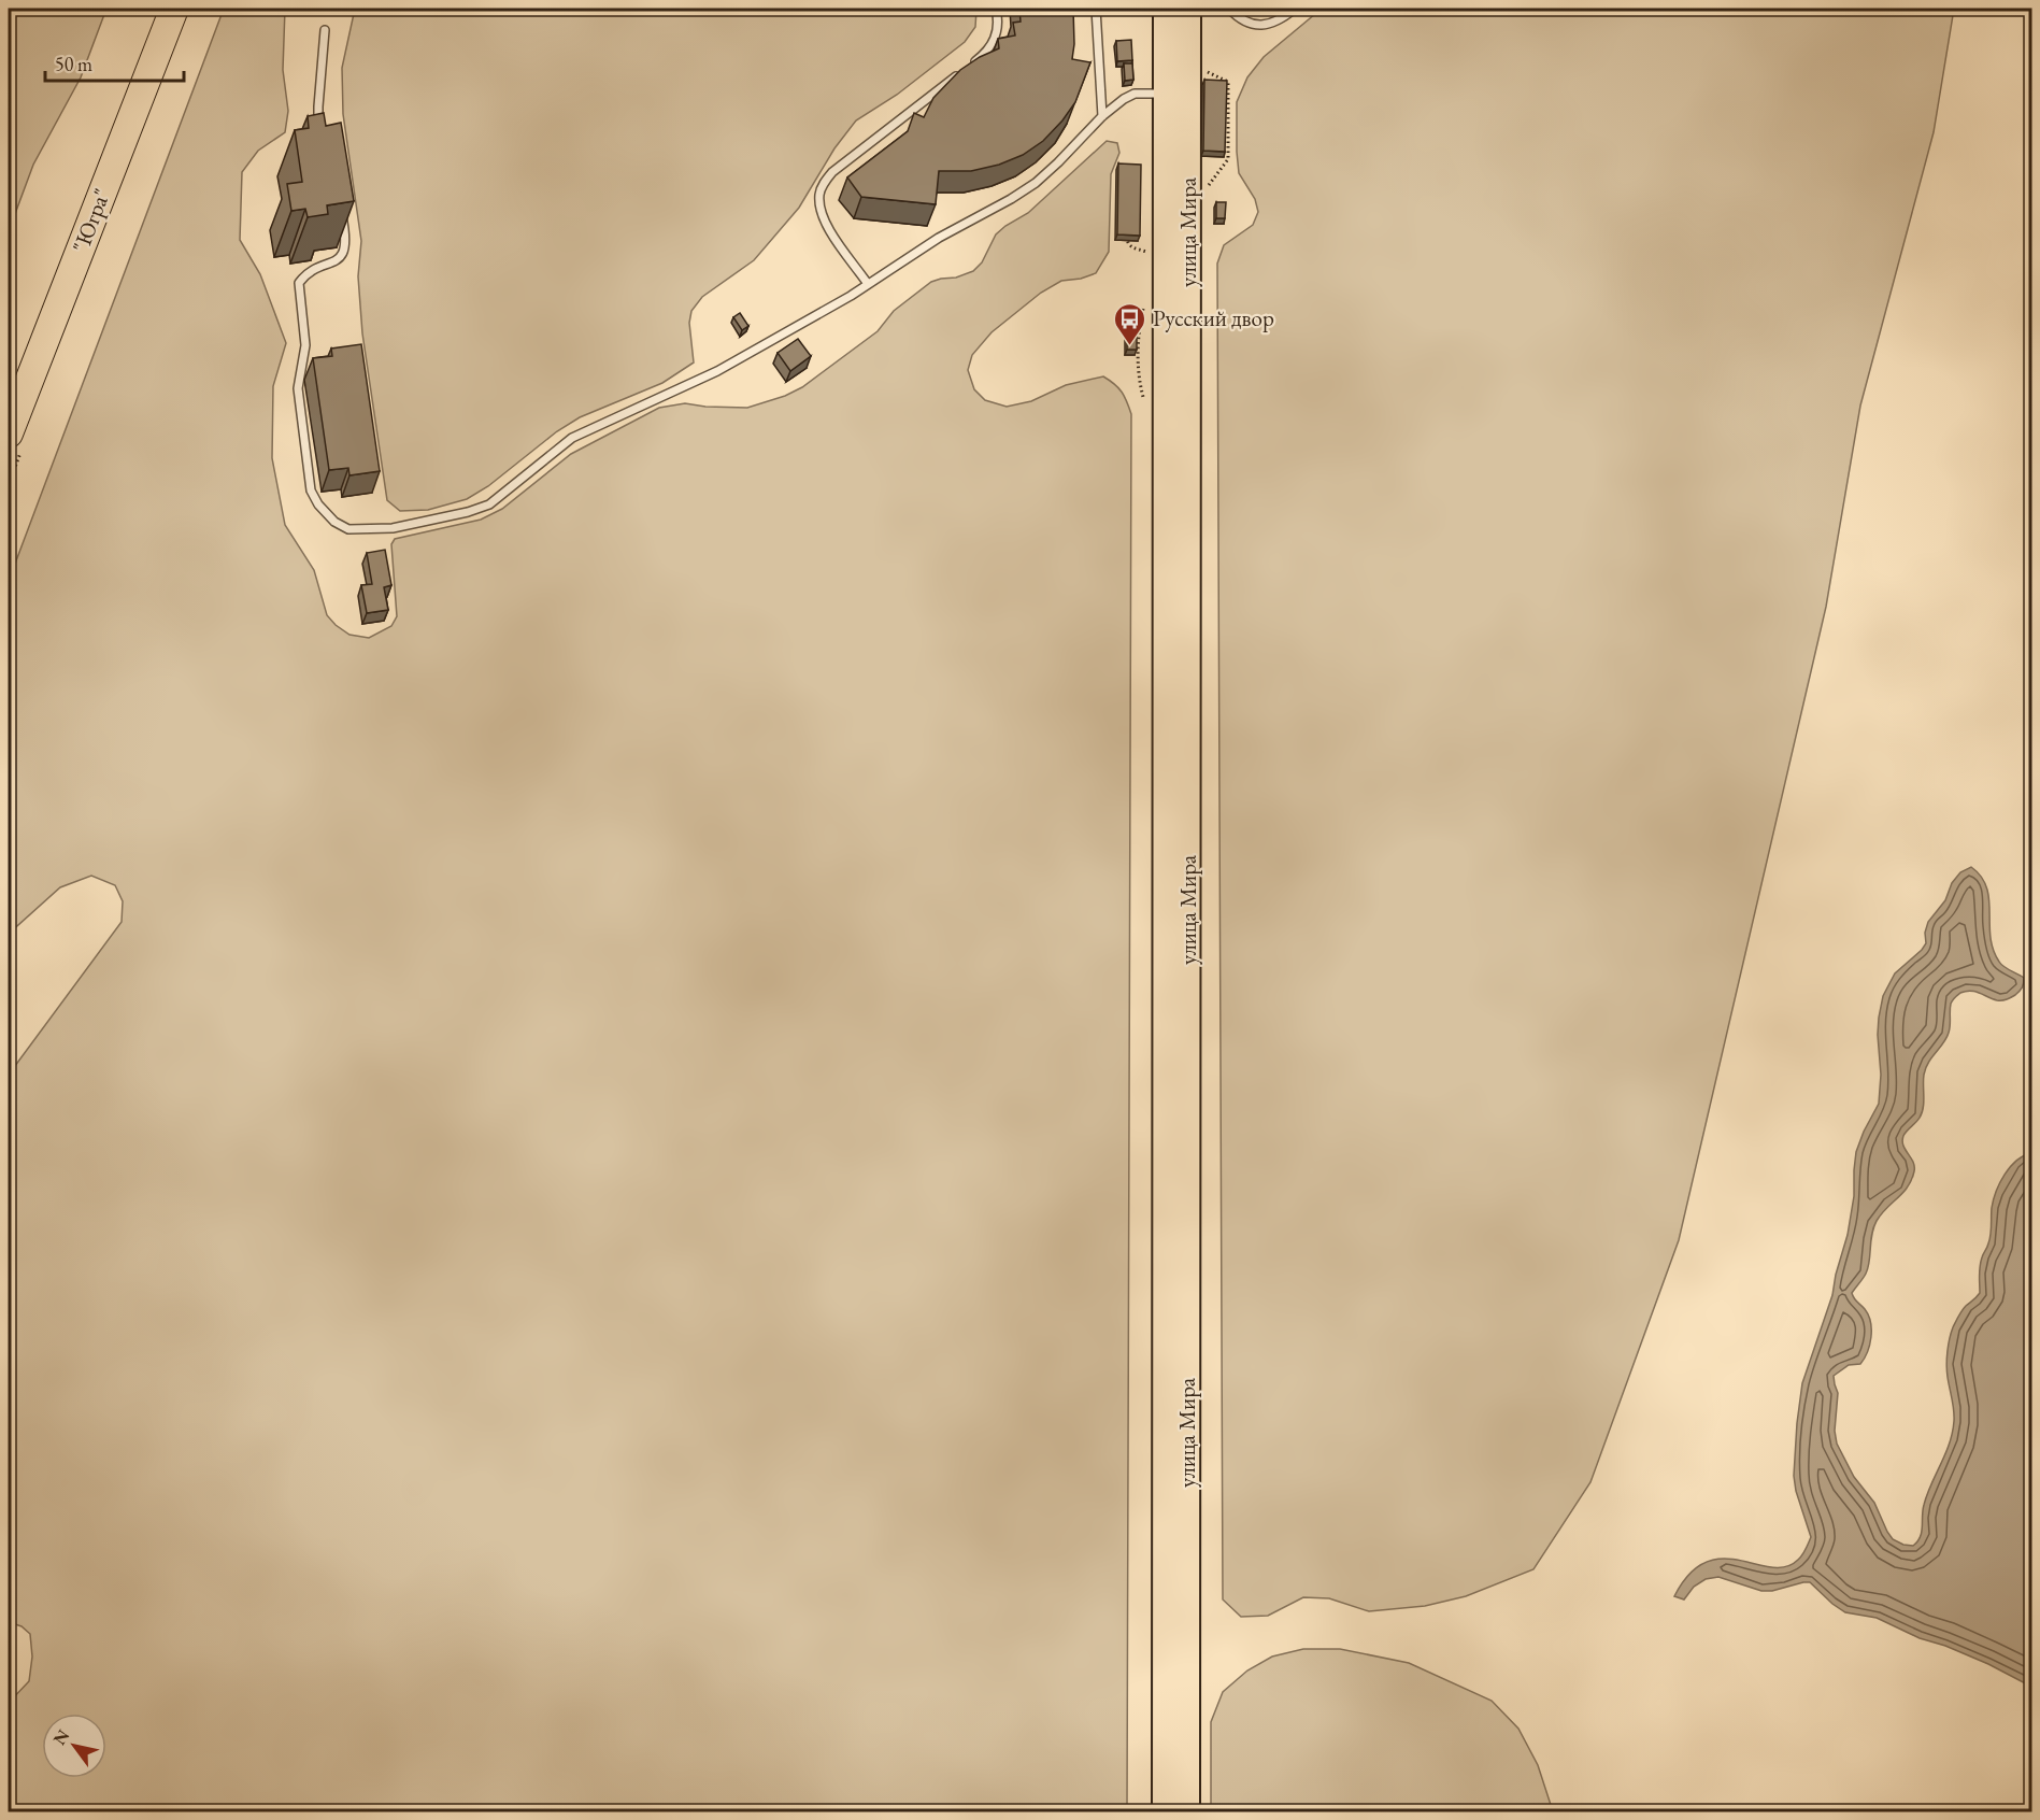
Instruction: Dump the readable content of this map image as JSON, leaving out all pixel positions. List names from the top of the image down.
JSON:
{
  "streets": {
    "highway": ["\"Югра\""],
    "main road": ["улица Мира"]
  },
  "places": {
    "bus stop": ["Русский двор"]
  },
  "scale_bar": "50 m",
  "north": "top left"
}
